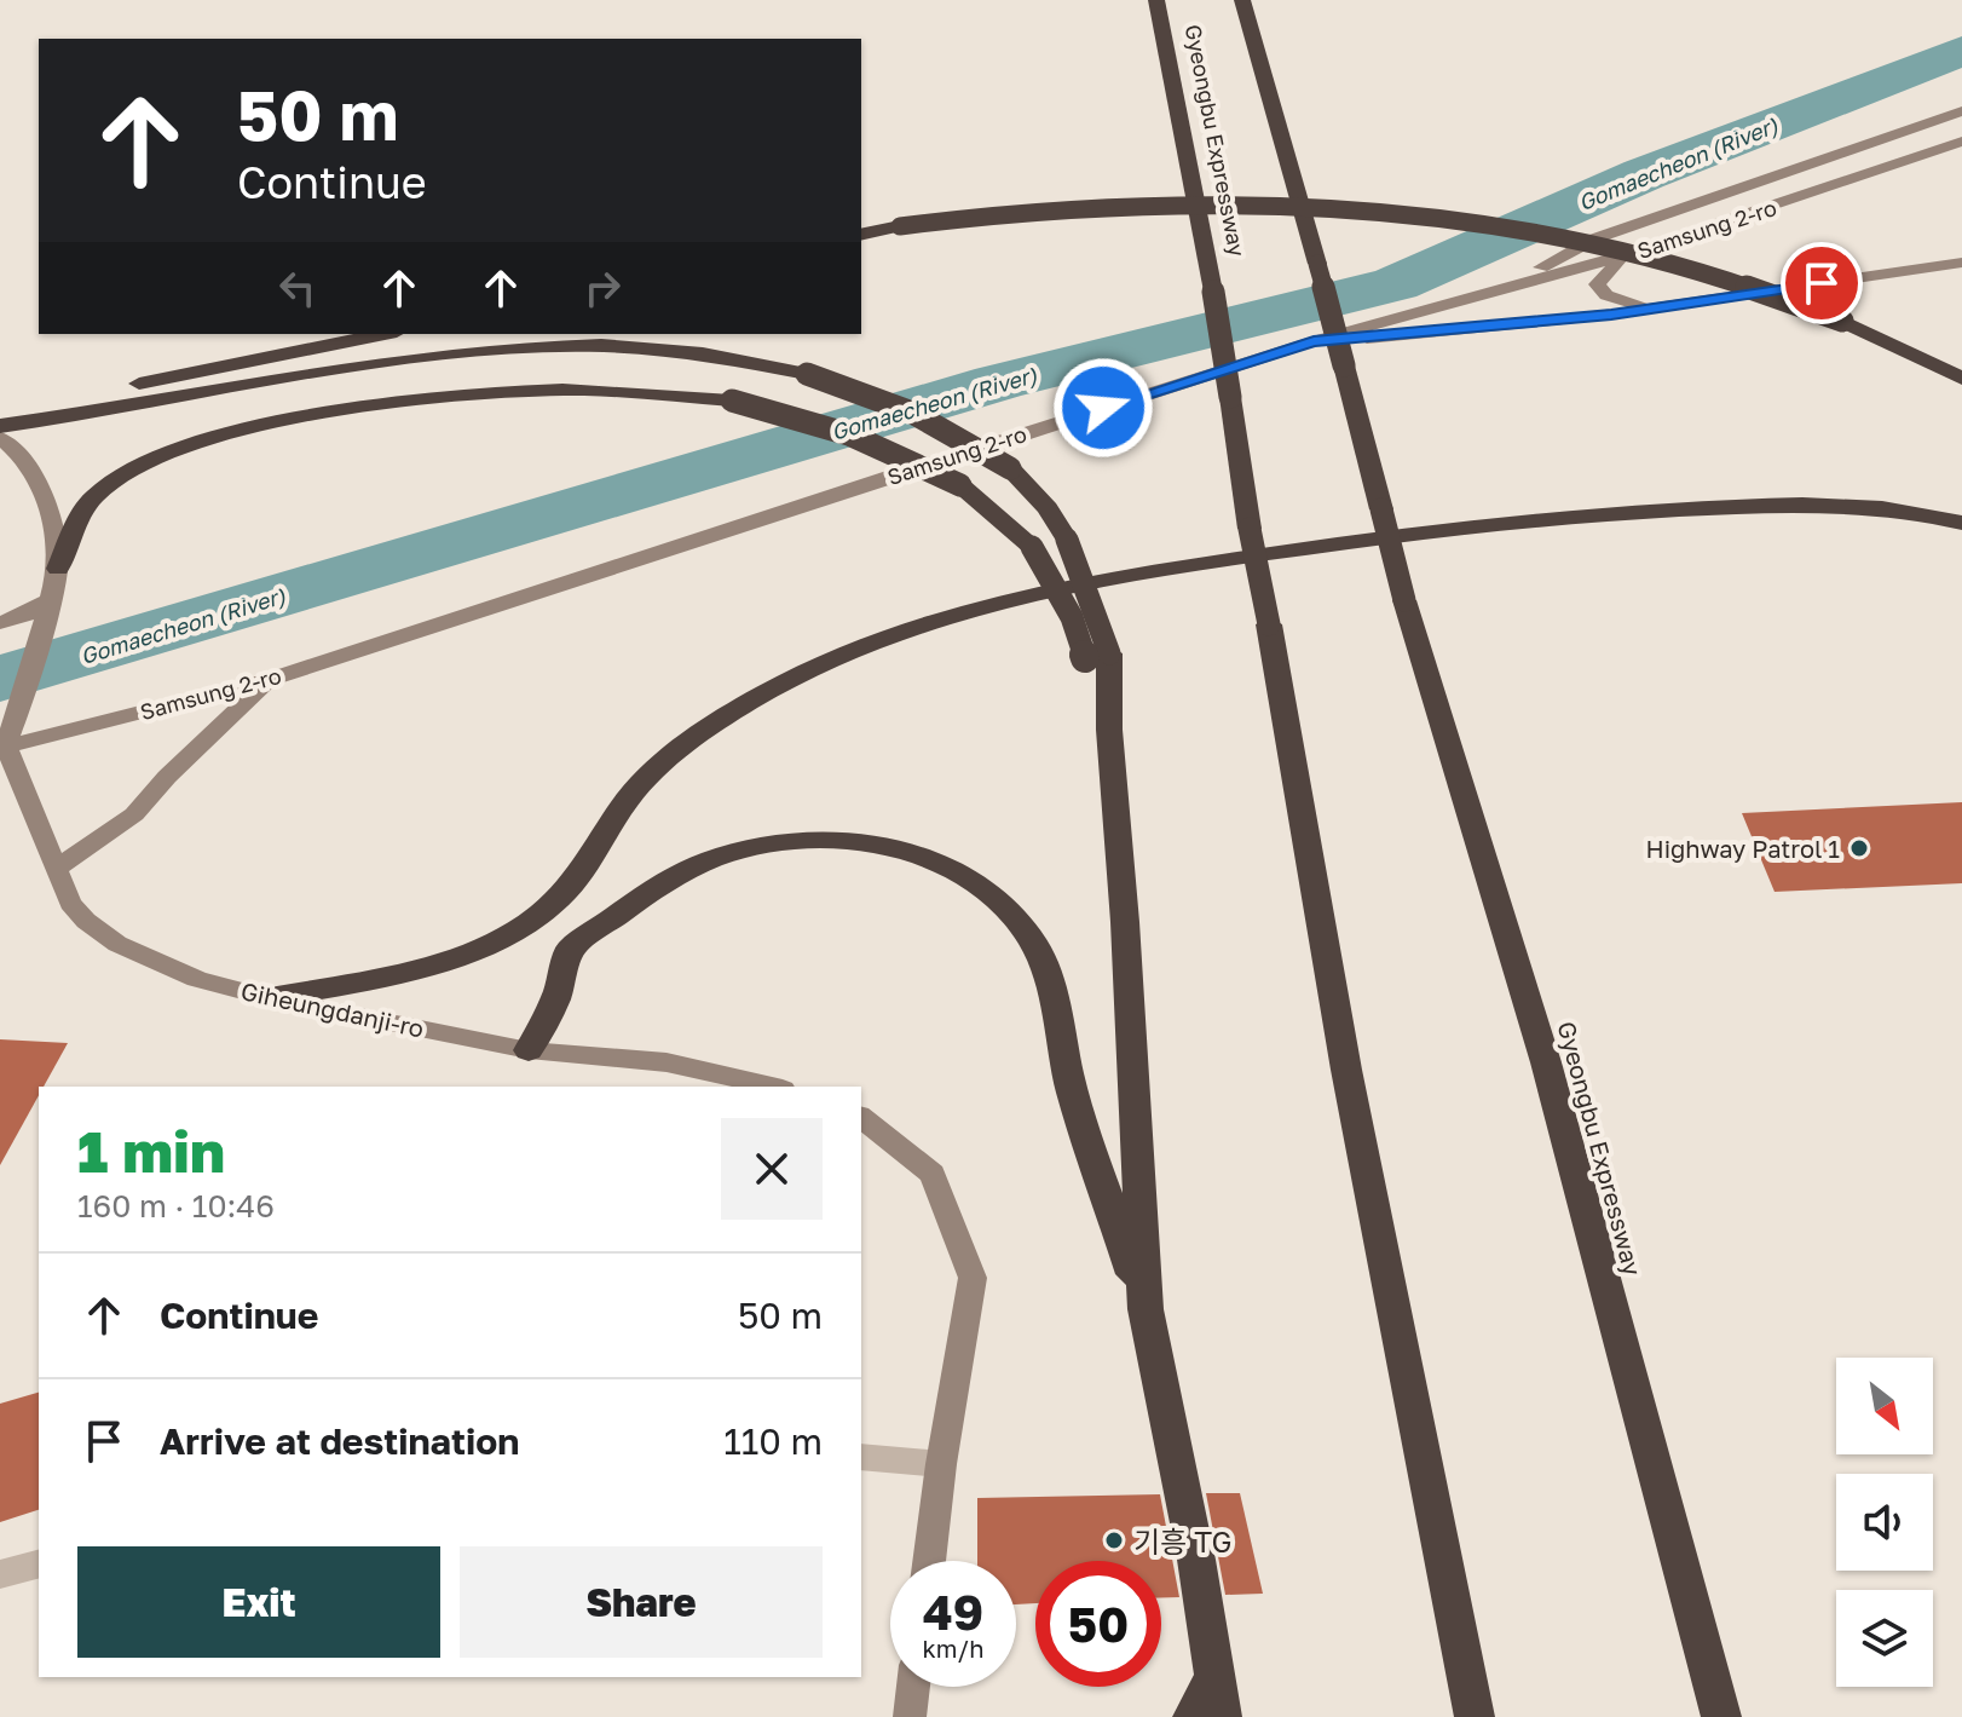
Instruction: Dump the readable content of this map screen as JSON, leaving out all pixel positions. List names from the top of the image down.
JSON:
{
  "streets": {
    "highway": ["Gyeongbu Expressway"],
    "main road": ["Samsung 2-ro", "Giheungdanji-ro"]
  },
  "crossings": [
    ["Samsung 2-ro", "Giheungdanji-ro"]
  ],
  "water": ["Gomaecheon (River)"],
  "places": ["Highway Patrol 1", "기흥 TG"],
  "north": "bottom right",
  "page": {
    "turn": ["50 m", "Continue"],
    "heading": ["1 min", "160 m · 10:46"],
    "list": [
      {
        "name": "Continue",
        "value": "50 m"
      },
      {
        "name": "Arrive at destination",
        "value": "110 m"
      }
    ],
    "buttons": ["Exit", "Share"],
    "speed": "49 km/h",
    "limit": "50"
  }
}
